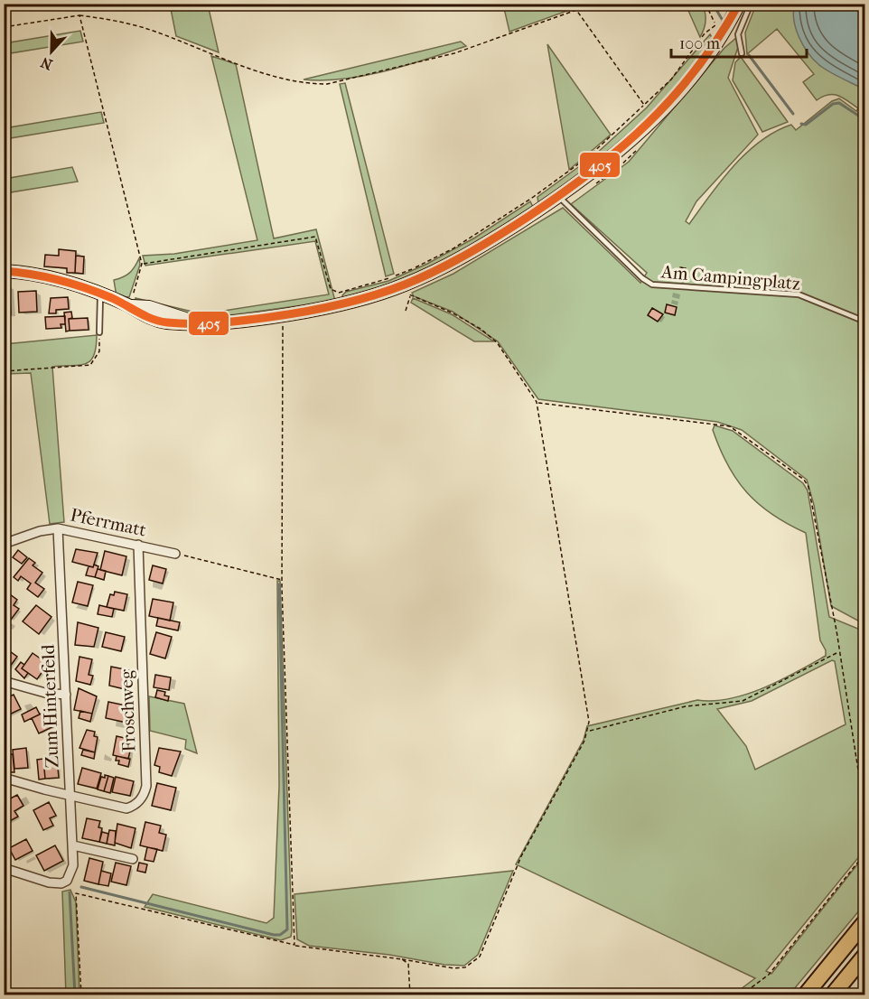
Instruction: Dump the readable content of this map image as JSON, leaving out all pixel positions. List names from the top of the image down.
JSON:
{
  "streets": {
    "street": ["Pferrmatt", "Zum Hinterfeld", "Froschweg"],
    "lane": ["Am Campingplatz"]
  },
  "crossings": [
    ["Pferrmatt", "Zum Hinterfeld"],
    ["Pferrmatt", "Froschweg"],
    ["Zum Hinterfeld", "Froschweg"]
  ],
  "lines": ["transit line 405"],
  "scale_bar": "100 m",
  "north": "bottom"
}
